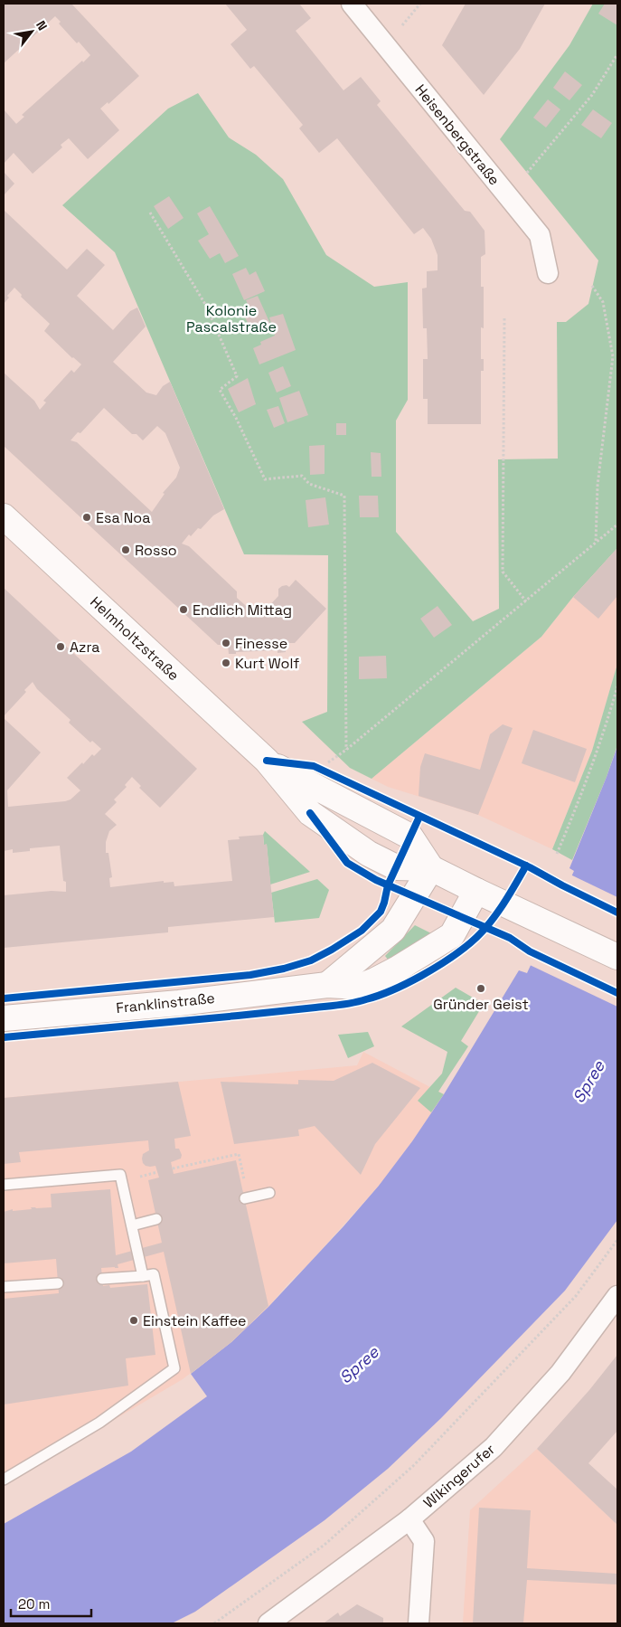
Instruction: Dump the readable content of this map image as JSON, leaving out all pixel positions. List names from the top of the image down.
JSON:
{
  "streets": {
    "main road": ["Helmholtzstraße", "Franklinstraße"],
    "street": ["Heisenbergstraße", "Wikingerufer"]
  },
  "crossings": [
    ["Helmholtzstraße", "Franklinstraße"]
  ],
  "water": ["Spree"],
  "parks": ["Kolonie Pascalstraße"],
  "places": [
    "Esa Noa",
    "Rosso",
    "Endlich Mittag",
    "Finesse",
    "Azra",
    "Kurt Wolf",
    "Gründer Geist",
    "Einstein Kaffee"
  ],
  "scale_bar": "20 m",
  "north": "top right"
}
